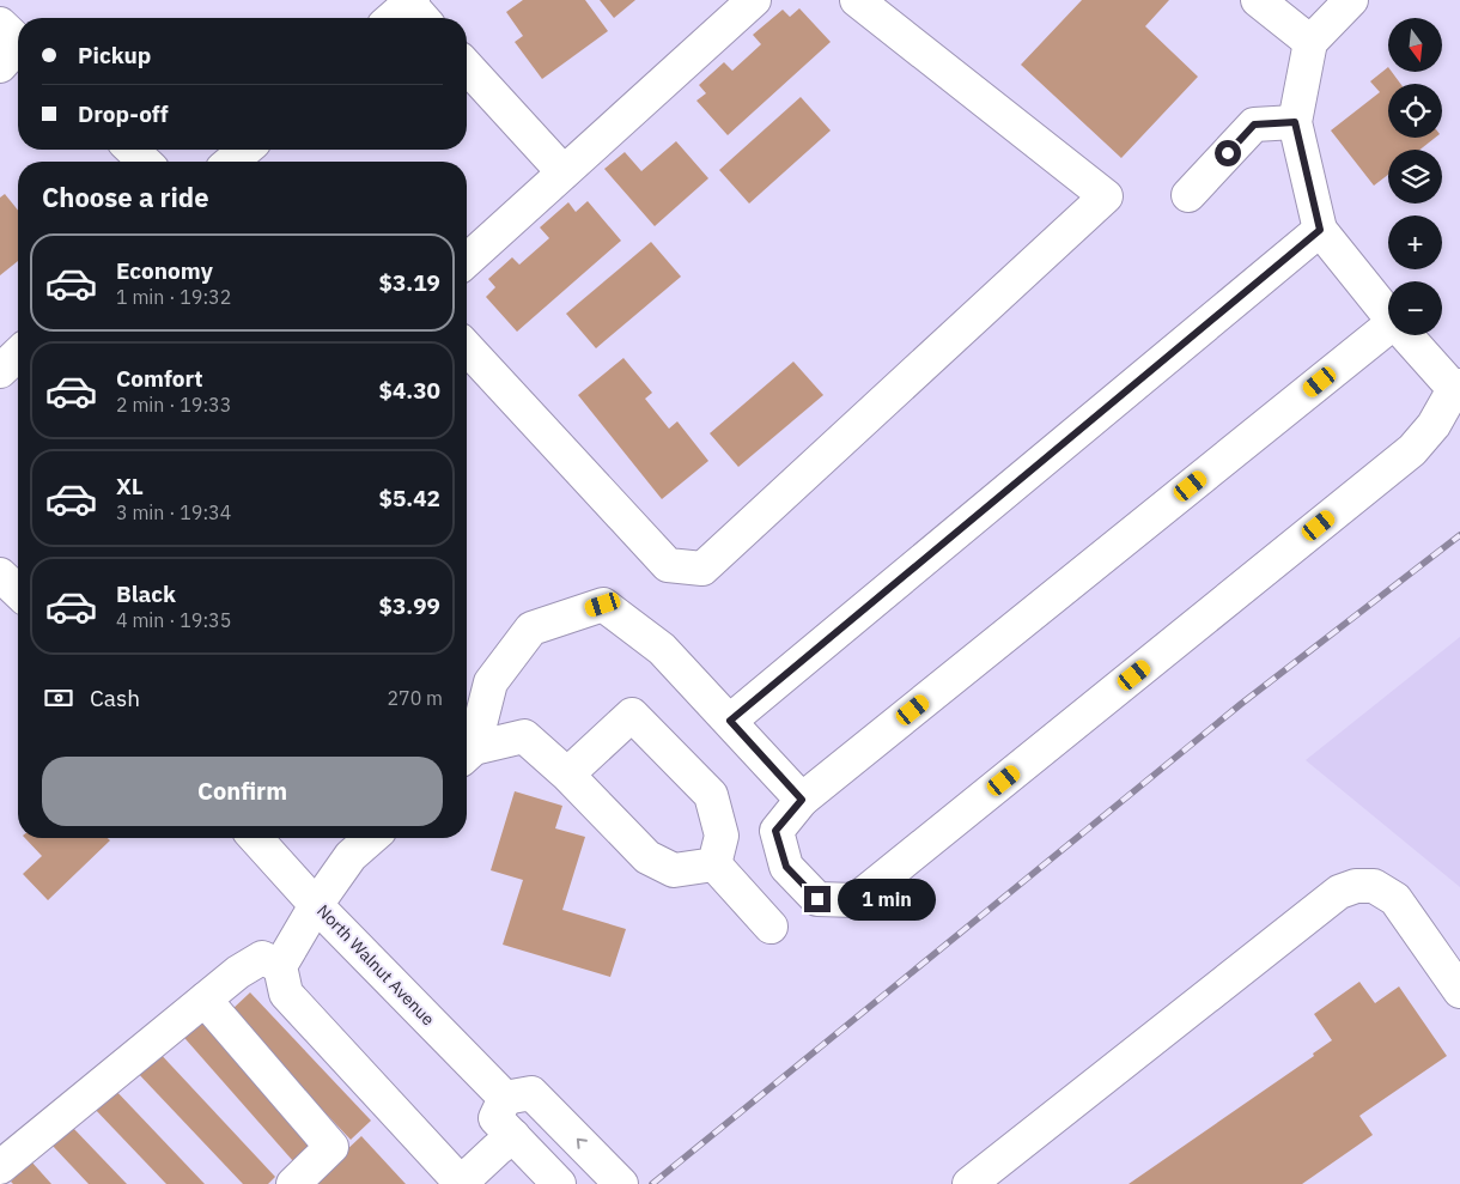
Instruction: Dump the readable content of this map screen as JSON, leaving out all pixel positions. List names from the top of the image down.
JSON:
{
  "streets": {
    "main road": ["North Walnut Avenue"]
  },
  "north": "bottom",
  "page": {
    "map_buttons": ["+", "−"],
    "banner": ["Pickup", "Drop-off"],
    "heading": "Choose a ride",
    "list": [
      {
        "name": "Economy",
        "note": "1 min · 19:32",
        "value": "$3.19"
      },
      {
        "name": "Comfort",
        "note": "2 min · 19:33",
        "value": "$4.30"
      },
      {
        "name": "XL",
        "note": "3 min · 19:34",
        "value": "$5.42"
      },
      {
        "name": "Black",
        "note": "4 min · 19:35",
        "value": "$3.99"
      }
    ],
    "pay": ["Cash", "270 m"],
    "buttons": "Confirm",
    "bubble": "1 min"
  }
}
